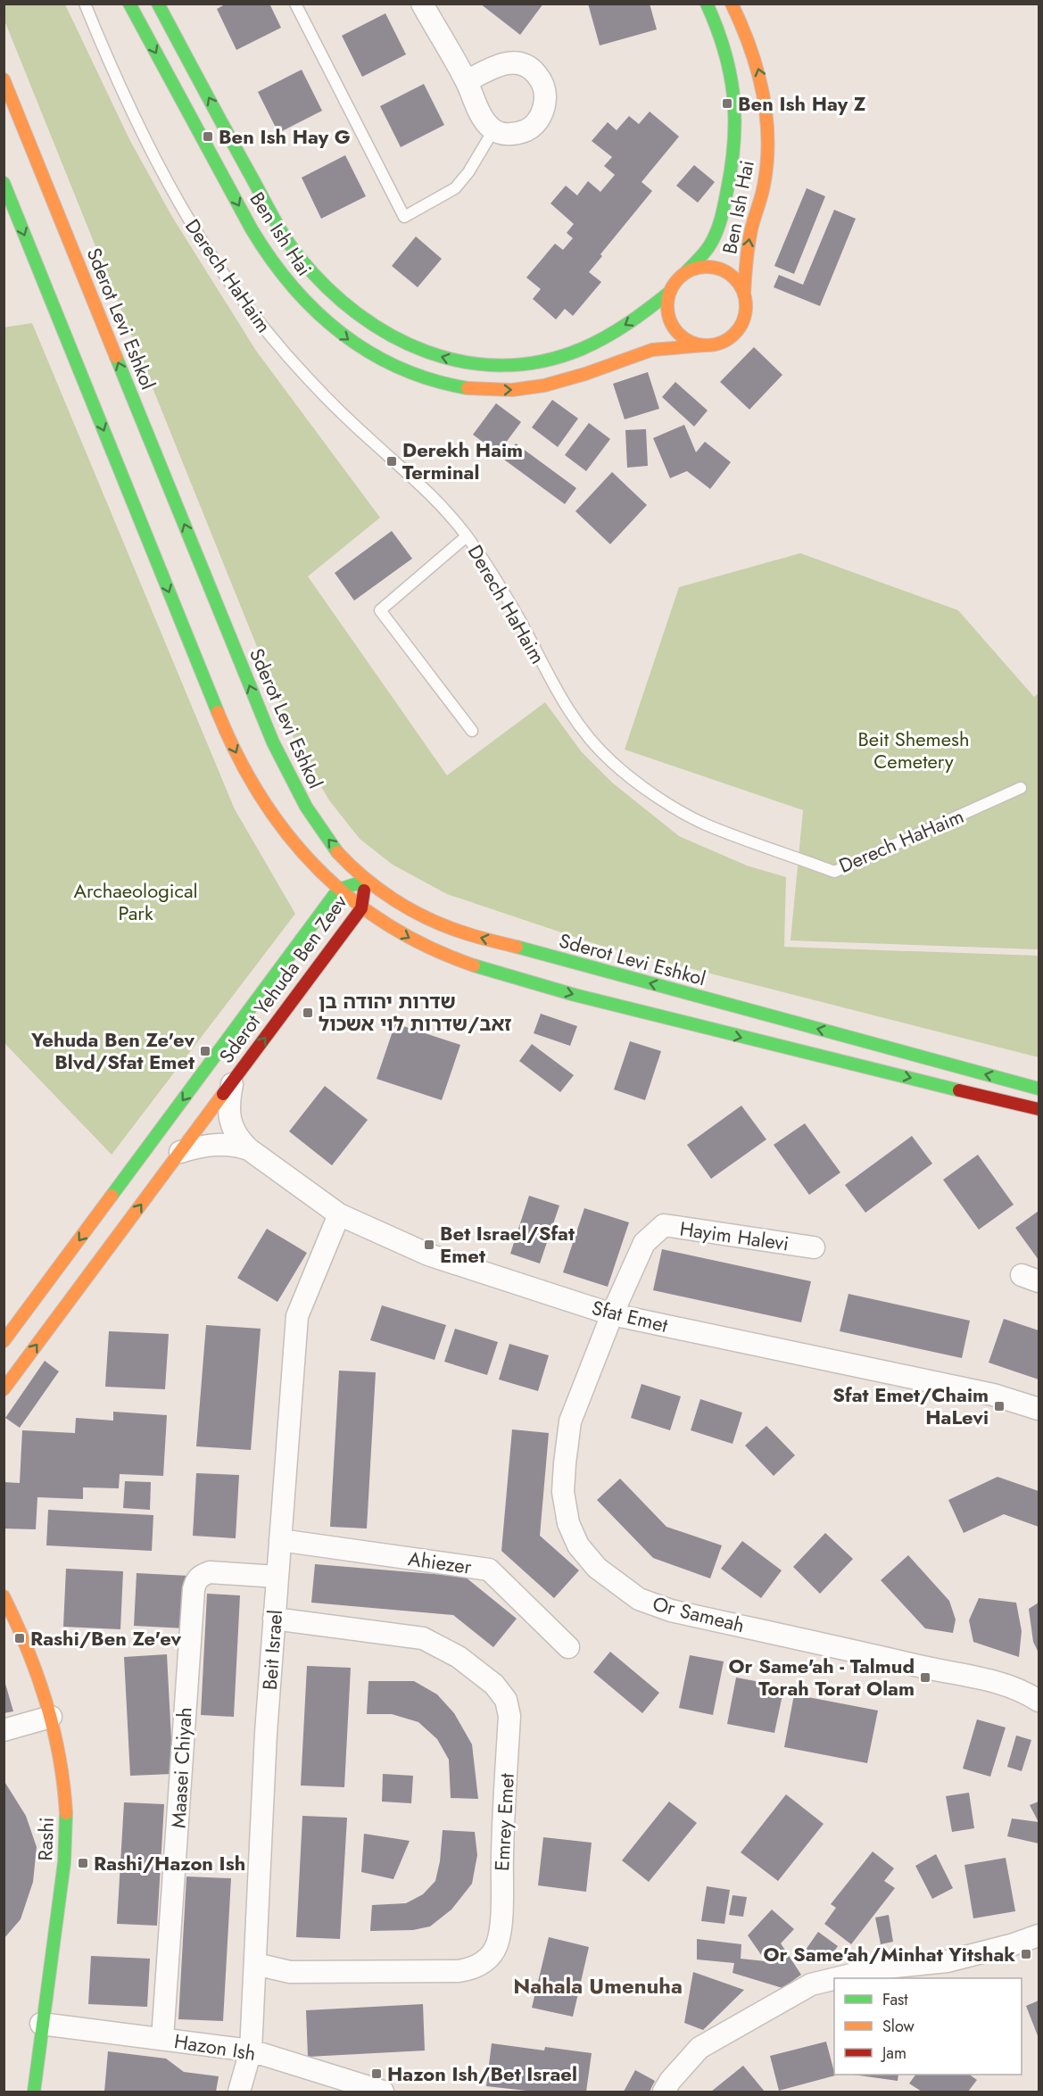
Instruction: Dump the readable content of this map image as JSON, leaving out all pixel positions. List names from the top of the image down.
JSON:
{
  "streets": {
    "main road": [
      "Ben Ish Hai",
      "Sderot Levi Eshkol",
      "Sderot Yehuda Ben Zeev",
      "Rashi"
    ],
    "street": [
      "Hayim Halevi",
      "Sfat Emet",
      "Ahiezer",
      "Or Sameah",
      "Beit Israel",
      "Maasei Chiyah",
      "Emrey Emet",
      "Hazon Ish"
    ],
    "lane": ["Derech HaHaim"]
  },
  "crossings": [
    ["Sderot Levi Eshkol", "Sderot Yehuda Ben Zeev"],
    ["Sderot Yehuda Ben Zeev", "Sfat Emet"],
    ["Hayim Halevi", "Sfat Emet"],
    ["Hayim Halevi", "Or Sameah"],
    ["Sfat Emet", "Or Sameah"],
    ["Sfat Emet", "Beit Israel"],
    ["Ahiezer", "Beit Israel"],
    ["Beit Israel", "Maasei Chiyah"],
    ["Beit Israel", "Emrey Emet"],
    ["Beit Israel", "Hazon Ish"],
    ["Maasei Chiyah", "Hazon Ish"],
    ["Rashi", "Hazon Ish"]
  ],
  "districts": ["Nahala Umenuha"],
  "parks": ["Beit Shemesh Cemetery", "Archaeological Park"],
  "places": {
    "transit": [
      "Ben Ish Hay Z",
      "Ben Ish Hay G",
      "Derekh Haim Terminal",
      "שדרות יהודה בן זאב/שדרות לוי אשכול",
      "Yehuda Ben Ze'ev Blvd/Sfat Emet",
      "Bet Israel/Sfat Emet",
      "Sfat Emet/Chaim HaLevi",
      "Rashi/Ben Ze'ev",
      "Or Same'ah - Talmud Torah Torat Olam",
      "Rashi/Hazon Ish",
      "Or Same'ah/Minhat Yitshak",
      "Hazon Ish/Bet Israel"
    ]
  },
  "legend": ["Fast", "Slow", "Jam"]
}
